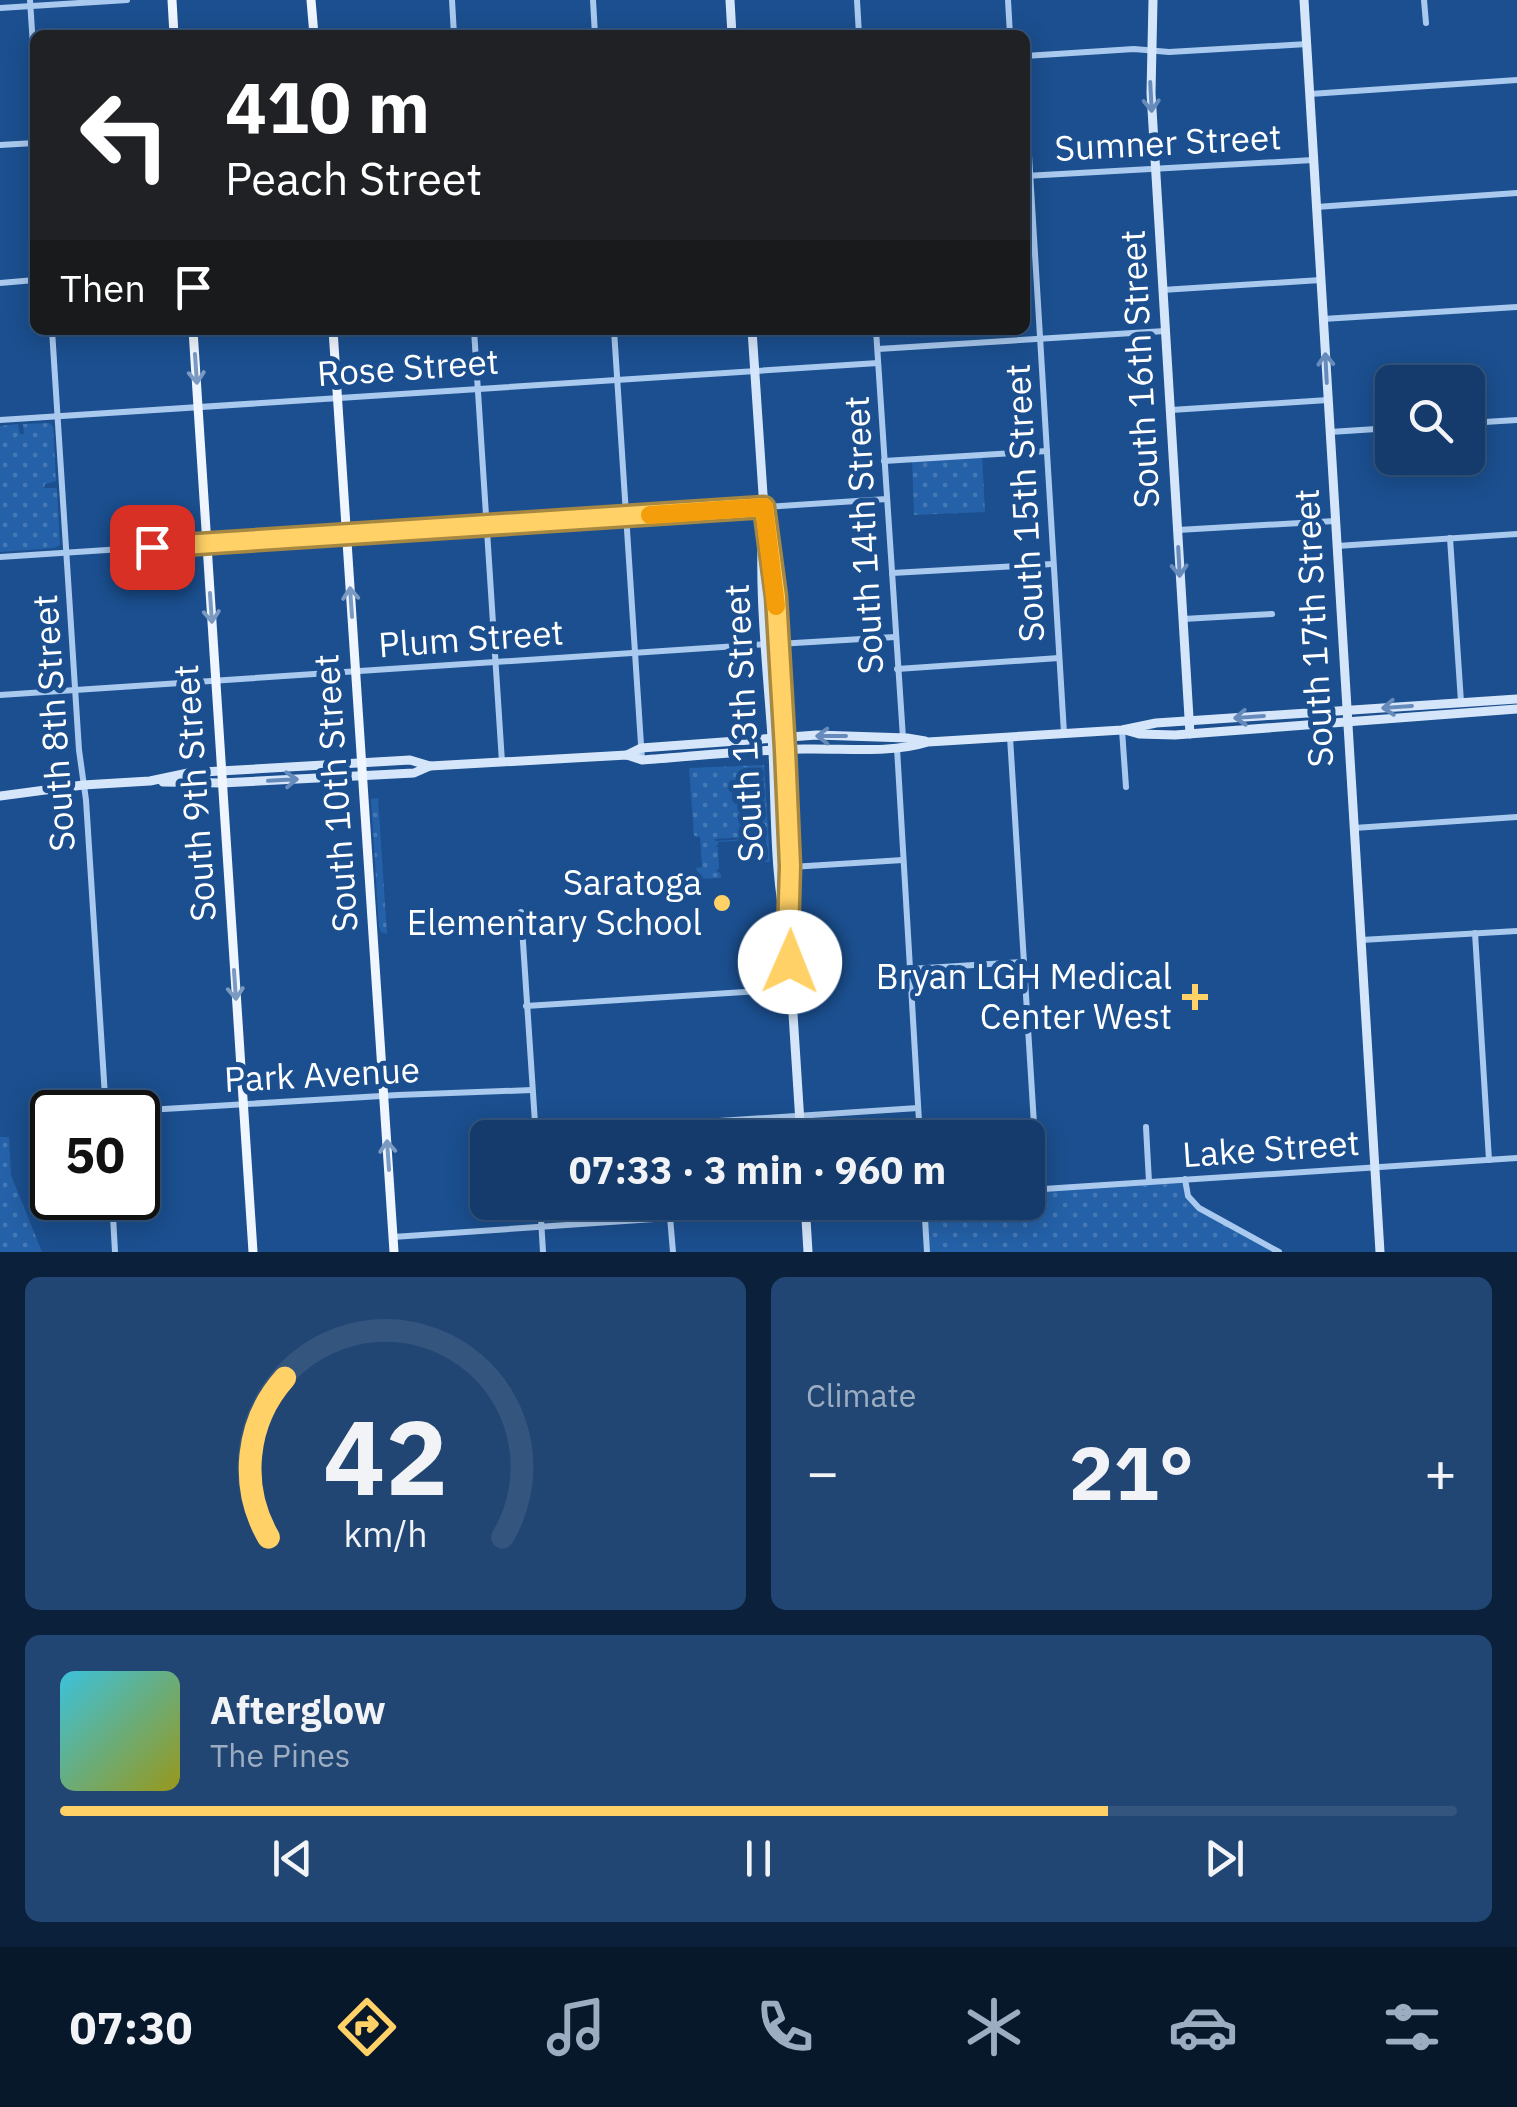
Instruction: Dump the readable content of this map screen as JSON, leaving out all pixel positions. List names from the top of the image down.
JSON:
{
  "streets": {
    "main road": [
      "South 16th Street",
      "South 17th Street",
      "South 13th Street",
      "South 9th Street",
      "South 10th Street"
    ],
    "street": [
      "Sumner Street",
      "Rose Street",
      "South 15th Street",
      "South 14th Street",
      "Plum Street",
      "South 8th Street",
      "Park Avenue",
      "Lake Street"
    ]
  },
  "crossings": [
    ["Sumner Street", "South 16th Street"],
    ["Sumner Street", "South 17th Street"],
    ["Rose Street", "South 14th Street"],
    ["Rose Street", "South 8th Street"],
    ["Rose Street", "South 13th Street"],
    ["Rose Street", "South 9th Street"],
    ["Rose Street", "South 10th Street"],
    ["South 17th Street", "Lake Street"],
    ["Plum Street", "South 8th Street"],
    ["Plum Street", "South 13th Street"],
    ["Plum Street", "South 9th Street"],
    ["Plum Street", "South 10th Street"],
    ["South 9th Street", "Park Avenue"],
    ["South 10th Street", "Park Avenue"]
  ],
  "one_way": ["South 9th Street"],
  "places": {
    "other": ["Saratoga Elementary School"],
    "health": ["Bryan LGH Medical Center West"]
  },
  "page": {
    "turn": ["410 m", "Peach Street"],
    "then": "Then",
    "limit": "50",
    "trip": "07:33 · 3 min · 960 m",
    "tile": "Climate",
    "heat": ["−", "21°", "+"],
    "song": ["Afterglow", "The Pines"],
    "tabs": "07:30",
    "gauge": ["42", "km/h"]
  }
}
